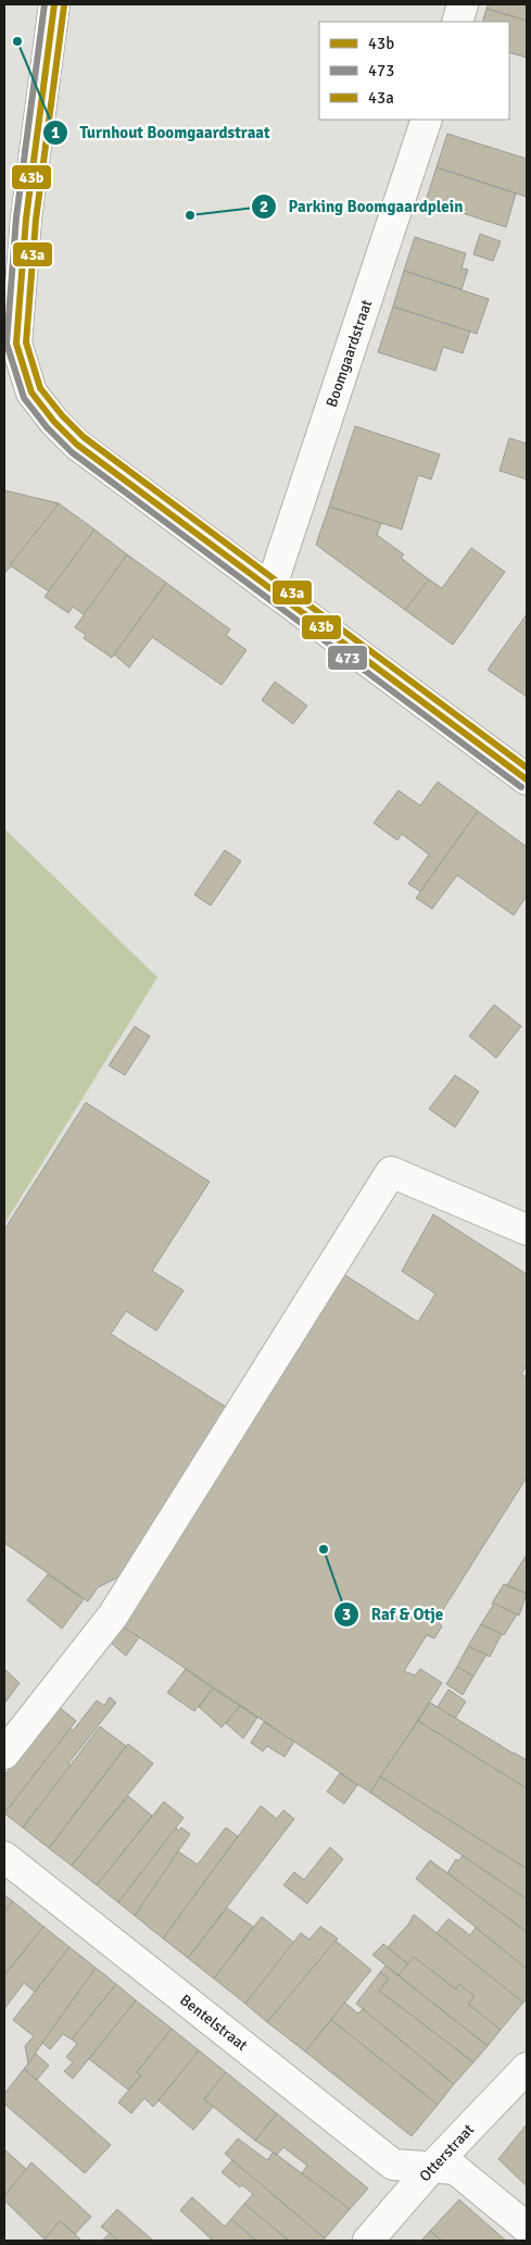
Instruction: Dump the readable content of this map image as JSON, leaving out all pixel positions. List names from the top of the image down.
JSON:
{
  "streets": {
    "street": ["Boomgaardstraat", "Bentelstraat", "Otterstraat"]
  },
  "crossings": [
    ["Bentelstraat", "Otterstraat"]
  ],
  "places": ["Turnhout Boomgaardstraat", "Parking Boomgaardplein", "Raf & Otje"],
  "lines": ["transit line 43b", "transit line 473", "transit line 43a"],
  "legend": ["43b", "473", "43a"]
}
